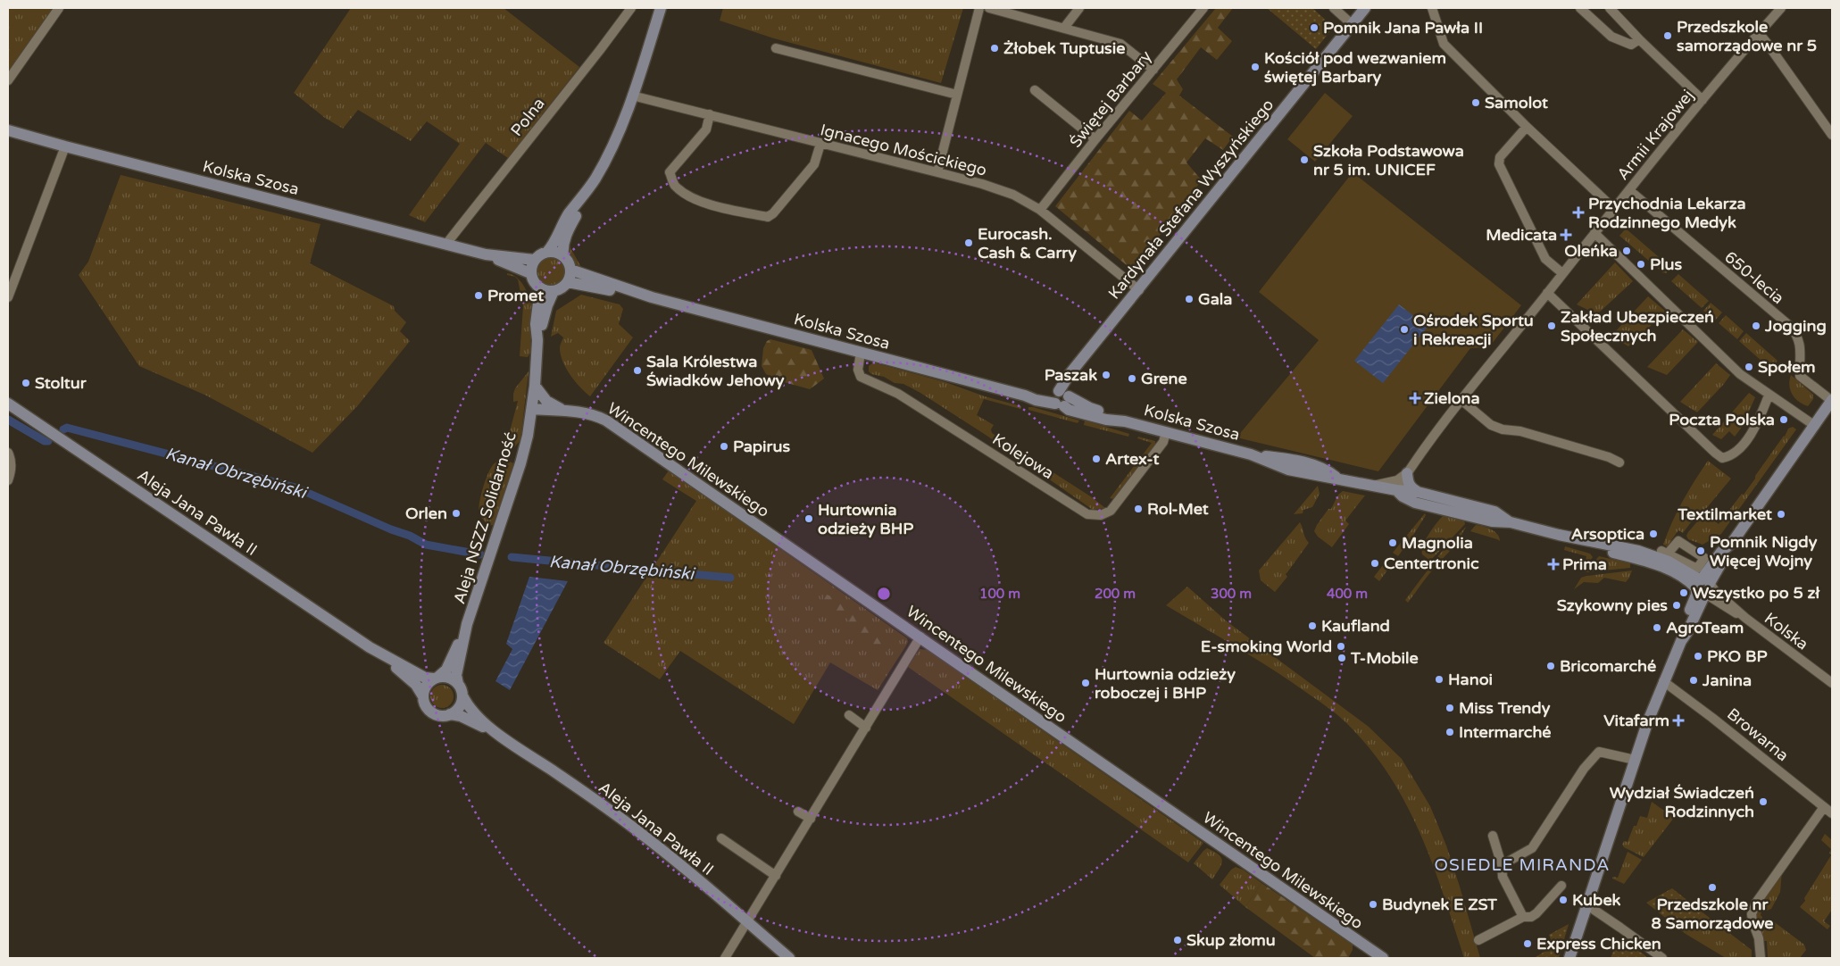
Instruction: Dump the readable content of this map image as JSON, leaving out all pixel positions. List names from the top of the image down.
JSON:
{
  "streets": {
    "street": [
      "Świętej Barbary",
      "Polna",
      "Armii Krajowej",
      "Ignacego Mościckiego",
      "Kolska Szosa",
      "Kardynała Stefana Wyszyńskiego",
      "650-lecia",
      "Kolejowa",
      "Wincentego Milewskiego",
      "Aleja Jana Pawła II",
      "Aleja NSZZ Solidarność",
      "Kolska",
      "Browarna"
    ]
  },
  "crossings": [
    ["Świętej Barbary", "Ignacego Mościckiego"],
    ["Polna", "Kolska Szosa"],
    ["Armii Krajowej", "Kolska Szosa"],
    ["Armii Krajowej", "650-lecia"],
    ["Ignacego Mościckiego", "Kardynała Stefana Wyszyńskiego"],
    ["Kolska Szosa", "Kardynała Stefana Wyszyńskiego"],
    ["Kolska Szosa", "Kolejowa"],
    ["Kolska Szosa", "Aleja NSZZ Solidarność"],
    ["Kolska Szosa", "Kolska"],
    ["Wincentego Milewskiego", "Aleja NSZZ Solidarność"],
    ["Aleja Jana Pawła II", "Aleja NSZZ Solidarność"]
  ],
  "districts": ["OSIEDLE MIRANDA"],
  "water": ["Kanał Obrzębiński"],
  "places": {
    "other": [
      "Pomnik Jana Pawła II",
      "Przedszkole samorządowe nr 5",
      "Żłobek Tuptusie",
      "Kościół pod wezwaniem świętej Barbary",
      "Samolot",
      "Szkoła Podstawowa nr 5 im. UNICEF",
      "Eurocash. Cash & Carry",
      "Oleńka",
      "Plus",
      "Promet",
      "Gala",
      "Zakład Ubezpieczeń Społecznych",
      "Jogging",
      "Ośrodek Sportu i Rekreacji",
      "Społem",
      "Sala Królestwa Świadków Jehowy",
      "Paszak",
      "Grene",
      "Stoltur",
      "Poczta Polska",
      "Papirus",
      "Artex-t",
      "Rol-Met",
      "Orlen",
      "Textilmarket",
      "Hurtownia odzieży BHP",
      "Arsoptica",
      "Magnolia",
      "Pomnik Nigdy Więcej Wojny",
      "Centertronic",
      "Wszystko po 5 zł",
      "Szykowny pies",
      "Kaufland",
      "AgroTeam",
      "E-smoking World",
      "PKO BP",
      "T-Mobile",
      "Bricomarché",
      "Hanoi",
      "Janina",
      "Hurtownia odzieży roboczej i BHP",
      "Miss Trendy",
      "Intermarché",
      "Wydział Świadczeń Rodzinnych",
      "Przedszkole nr 8 Samorządowe",
      "Kubek",
      "Budynek E ZST",
      "Skup złomu",
      "Express Chicken"
    ],
    "health": [
      "Przychodnia Lekarza Rodzinnego Medyk",
      "Medicata",
      "Zielona",
      "Prima",
      "Vitafarm"
    ]
  },
  "rings": [
    "100 m",
    "200 m",
    "300 m",
    "400 m"
  ]
}
